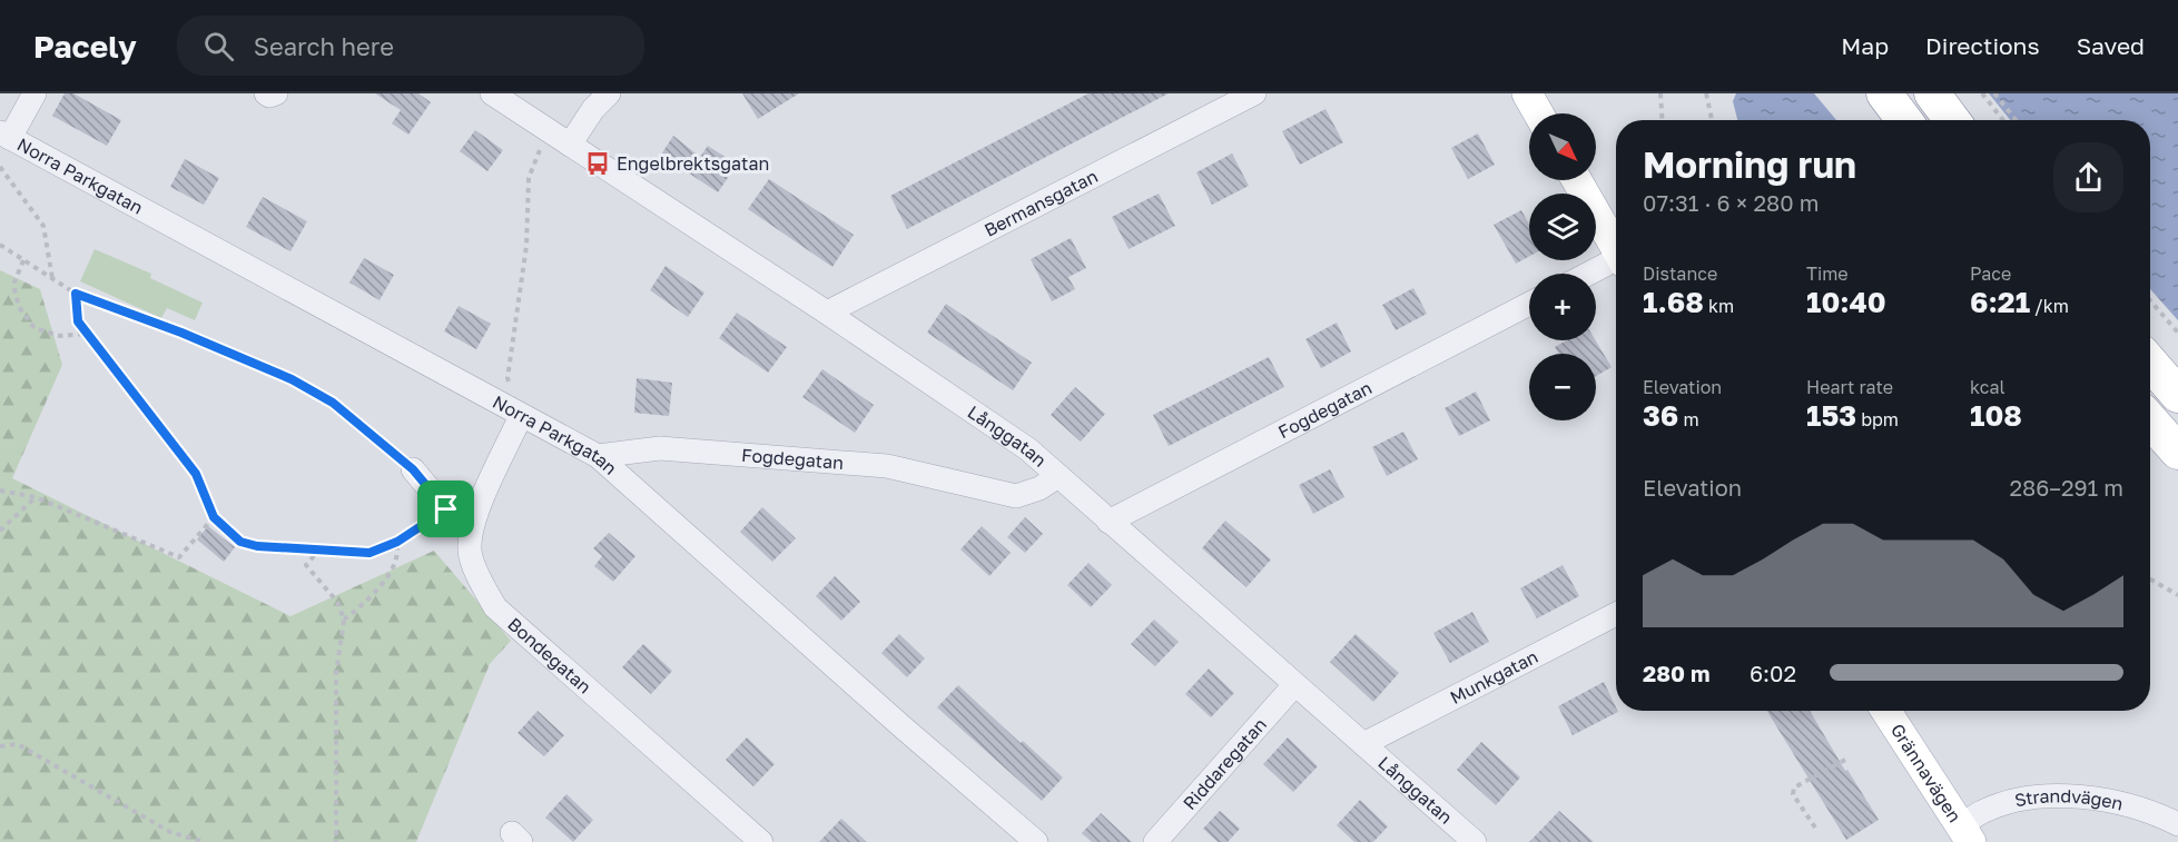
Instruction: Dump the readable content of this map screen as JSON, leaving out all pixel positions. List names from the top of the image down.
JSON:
{
  "streets": {
    "main road": ["Grännavägen"],
    "street": [
      "Norra Parkgatan",
      "Bermansgatan",
      "Fogdegatan",
      "Långgatan",
      "Bondegatan",
      "Munkgatan",
      "Riddaregatan",
      "Strandvägen"
    ]
  },
  "crossings": [
    ["Norra Parkgatan", "Fogdegatan"],
    ["Norra Parkgatan", "Bondegatan"],
    ["Bermansgatan", "Långgatan"],
    ["Fogdegatan", "Långgatan"],
    ["Långgatan", "Munkgatan"],
    ["Långgatan", "Riddaregatan"],
    ["Grännavägen", "Strandvägen"]
  ],
  "places": {
    "bus stop": ["Engelbrektsgatan"]
  },
  "north": "bottom right",
  "page": {
    "header": "Pacely",
    "search": "Search here",
    "nav": ["Map", "Directions", "Saved"],
    "map_buttons": ["+", "−"],
    "heading": ["Morning run", "07:31 · 6 × 280 m"],
    "stats": [
      ["Distance", "1.68 km"],
      ["Time", "10:40"],
      ["Pace", "6:21 /km"],
      ["Elevation", "36 m"],
      ["Heart rate", "153 bpm"],
      ["kcal", "108"]
    ],
    "chart": ["Elevation", "286–291 m"],
    "list": [
      {
        "name": "280 m",
        "note": "6:02"
      }
    ]
  }
}
